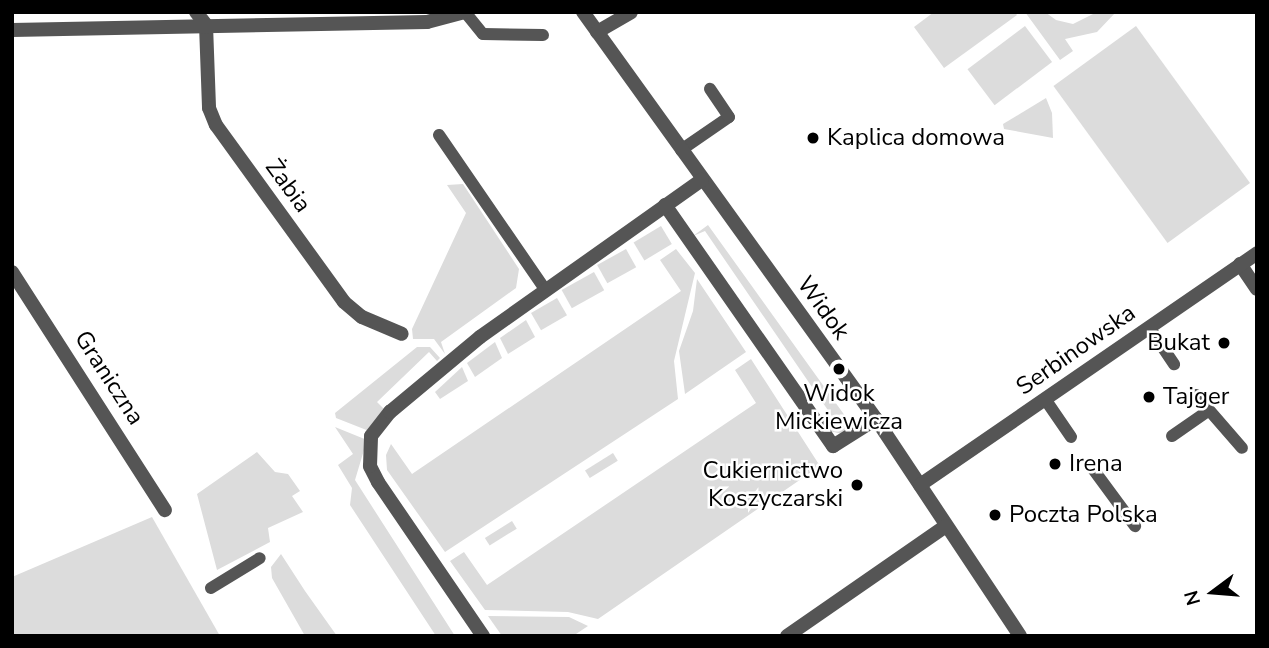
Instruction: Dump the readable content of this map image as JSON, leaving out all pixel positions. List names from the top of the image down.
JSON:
{
  "streets": {
    "street": [
      "Żabia",
      "Widok",
      "Serbinowska",
      "Graniczna"
    ]
  },
  "crossings": [
    ["Widok", "Serbinowska"]
  ],
  "places": [
    "Kaplica domowa",
    "Bukat",
    "Widok Mickiewicza",
    "Tajger",
    "Irena",
    "Cukiernictwo Koszyczarski",
    "Poczta Polska"
  ],
  "north": "left"
}
